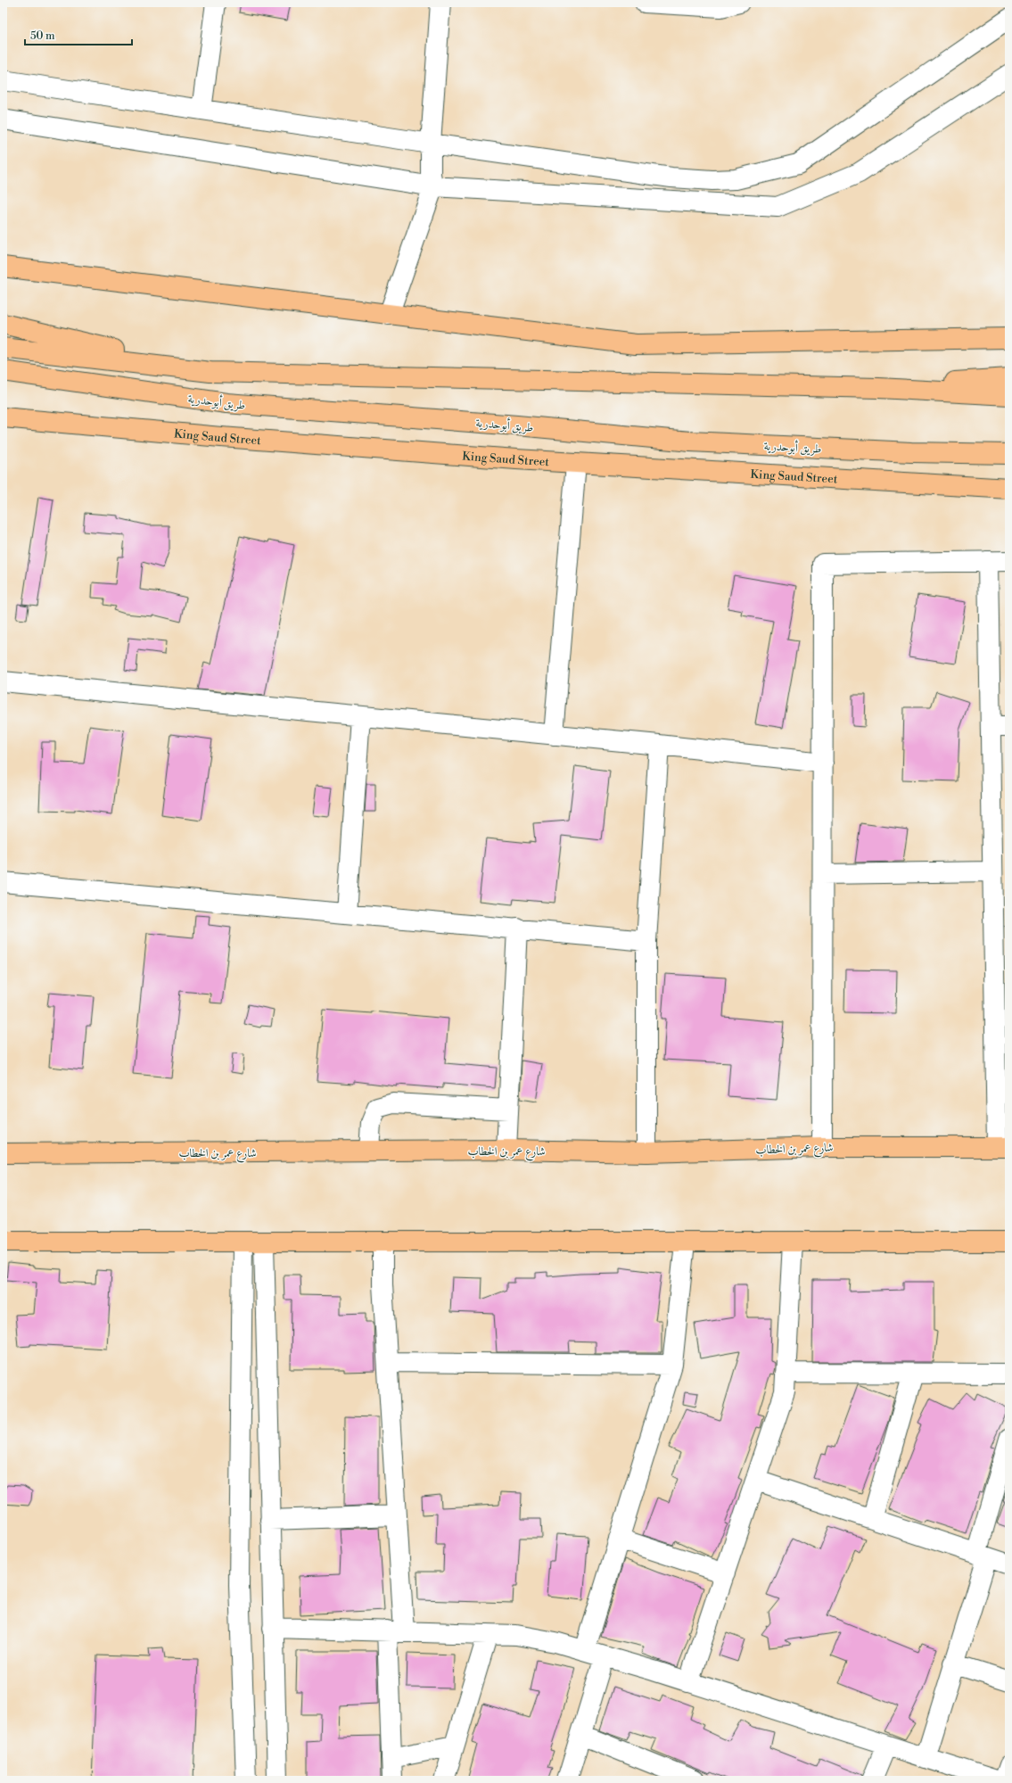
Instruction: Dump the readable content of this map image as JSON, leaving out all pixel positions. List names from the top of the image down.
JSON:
{
  "streets": {
    "main road": ["طريق أبوحدرية", "King Saud Street", "شارع عمر بن الخطاب"]
  },
  "scale_bar": "50 m"
}
